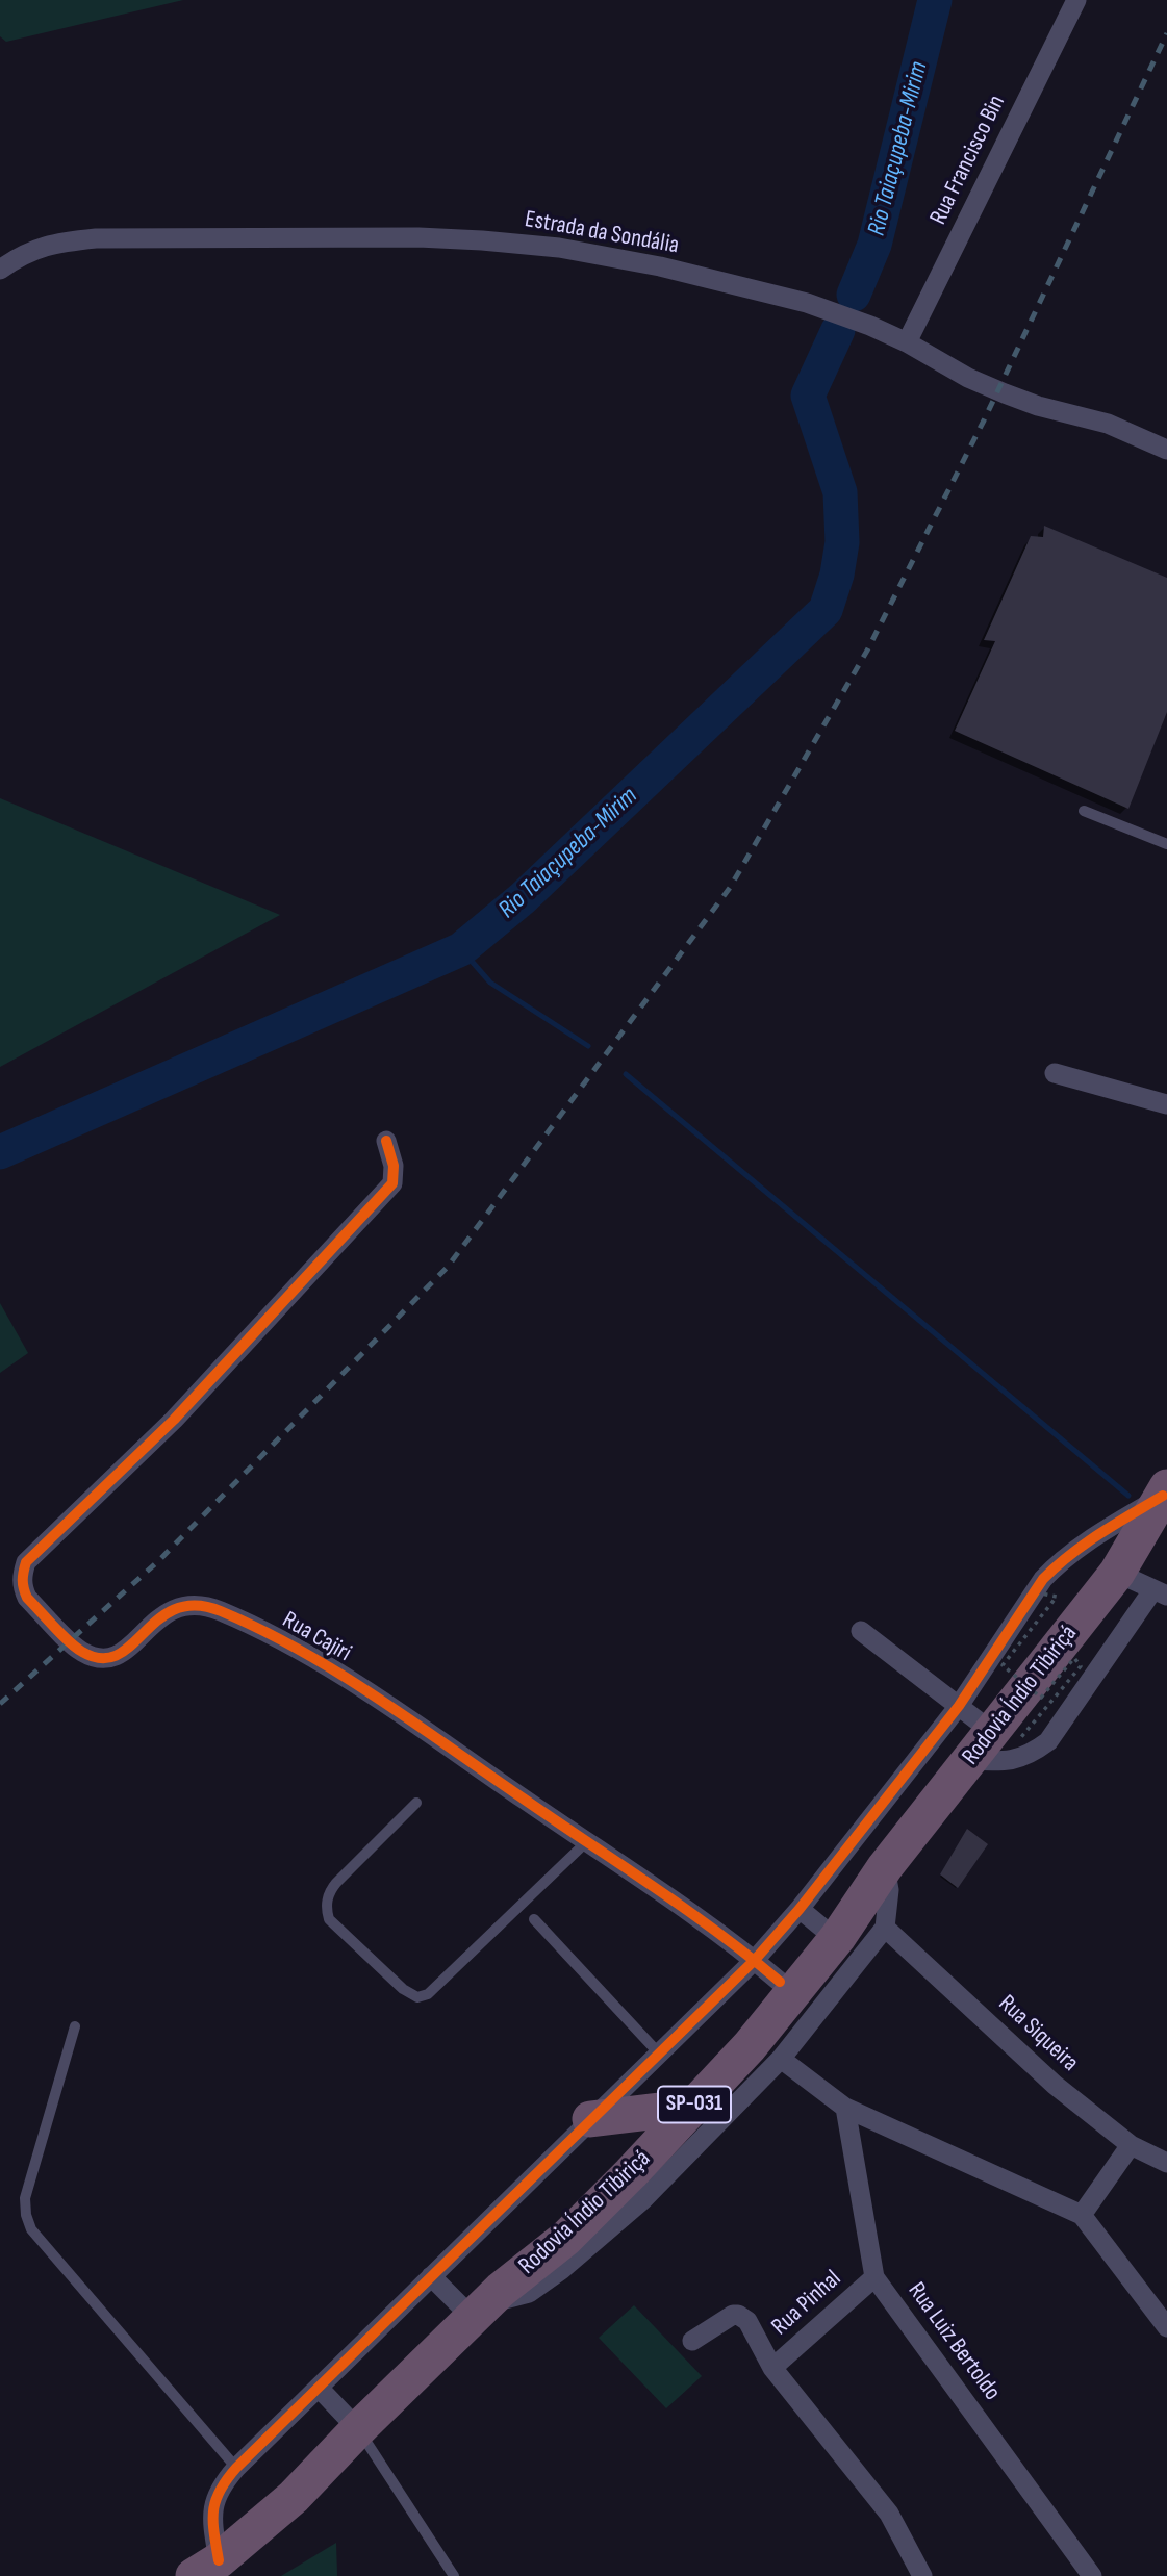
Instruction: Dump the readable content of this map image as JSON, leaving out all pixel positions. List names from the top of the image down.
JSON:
{
  "streets": {
    "highway": ["Rodovia Índio Tibiriçá", "SP-031"],
    "street": [
      "Rua Francisco Bin",
      "Estrada da Sondália",
      "Rua Cajiri",
      "Rua Siqueira",
      "Rua Pinhal",
      "Rua Luiz Bertoldo"
    ]
  },
  "crossings": [
    ["Rua Francisco Bin", "Estrada da Sondália"],
    ["Rua Cajiri", "Rodovia Índio Tibiriçá"],
    ["Rua Pinhal", "Rua Luiz Bertoldo"]
  ],
  "water": ["Rio Taiaçupeba-Mirim"]
}
